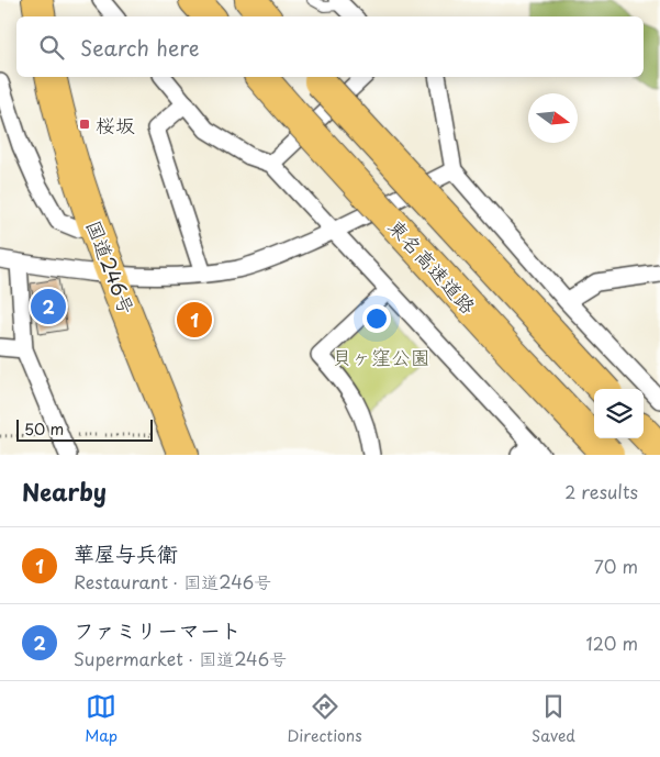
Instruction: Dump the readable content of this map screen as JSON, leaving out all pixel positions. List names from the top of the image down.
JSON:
{
  "streets": {
    "highway": ["東名高速道路", "国道246号"]
  },
  "parks": ["貝ヶ窪公園"],
  "places": {
    "transit": ["桜坂"]
  },
  "scale_bar": "50 m",
  "north": "right",
  "page": {
    "search": "Search here",
    "pins": ["2", "1"],
    "scale": "50 m",
    "heading": ["Nearby", "2 results"],
    "list": [
      {
        "mark": "1",
        "name": "華屋与兵衛",
        "note": "Restaurant · 国道246号",
        "value": "70 m"
      },
      {
        "mark": "2",
        "name": "ファミリーマート",
        "note": "Supermarket · 国道246号",
        "value": "120 m"
      }
    ],
    "nav": ["Map", "Directions", "Saved"]
  }
}
